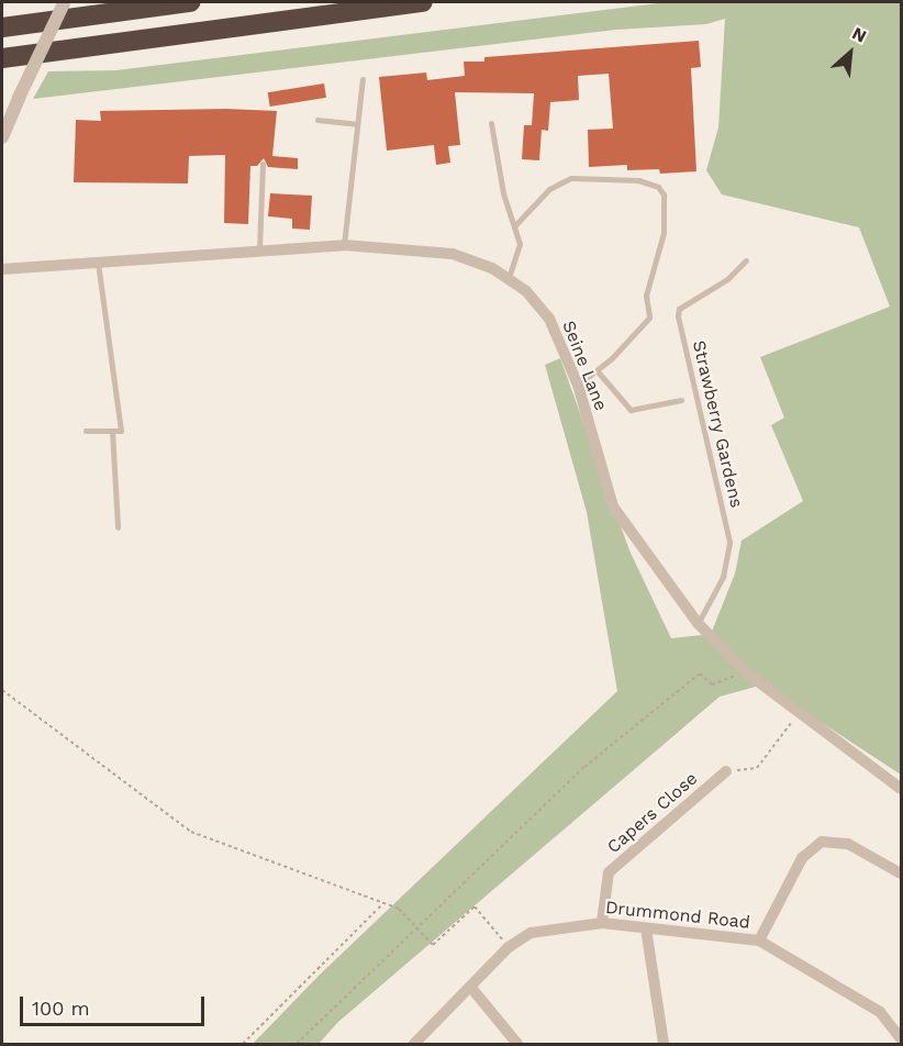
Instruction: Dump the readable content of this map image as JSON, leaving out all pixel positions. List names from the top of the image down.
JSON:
{
  "streets": {
    "street": ["Seine Lane", "Capers Close", "Drummond Road"],
    "lane": ["Strawberry Gardens"]
  },
  "crossings": [
    ["Seine Lane", "Strawberry Gardens"],
    ["Capers Close", "Drummond Road"]
  ],
  "scale_bar": "100 m",
  "north": "top right"
}
